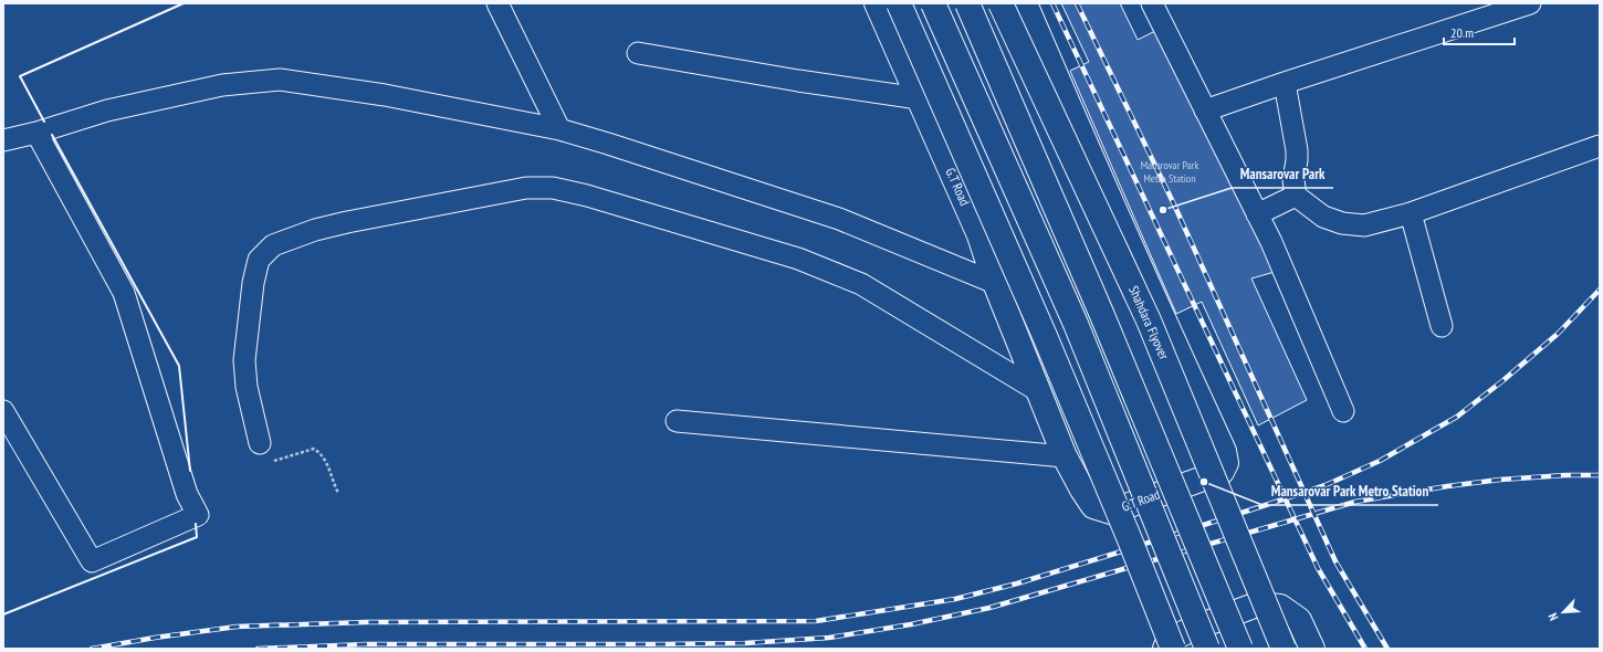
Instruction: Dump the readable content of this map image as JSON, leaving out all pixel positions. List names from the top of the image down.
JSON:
{
  "streets": {
    "main road": ["G.T Road", "Shahdara Flyover"]
  },
  "places": ["Mansarovar Park", "Mansarovar Park Metro Station"],
  "house_numbers": ["Mansrovar Park Metro Station"],
  "scale_bar": "20 m",
  "north": "bottom left"
}
